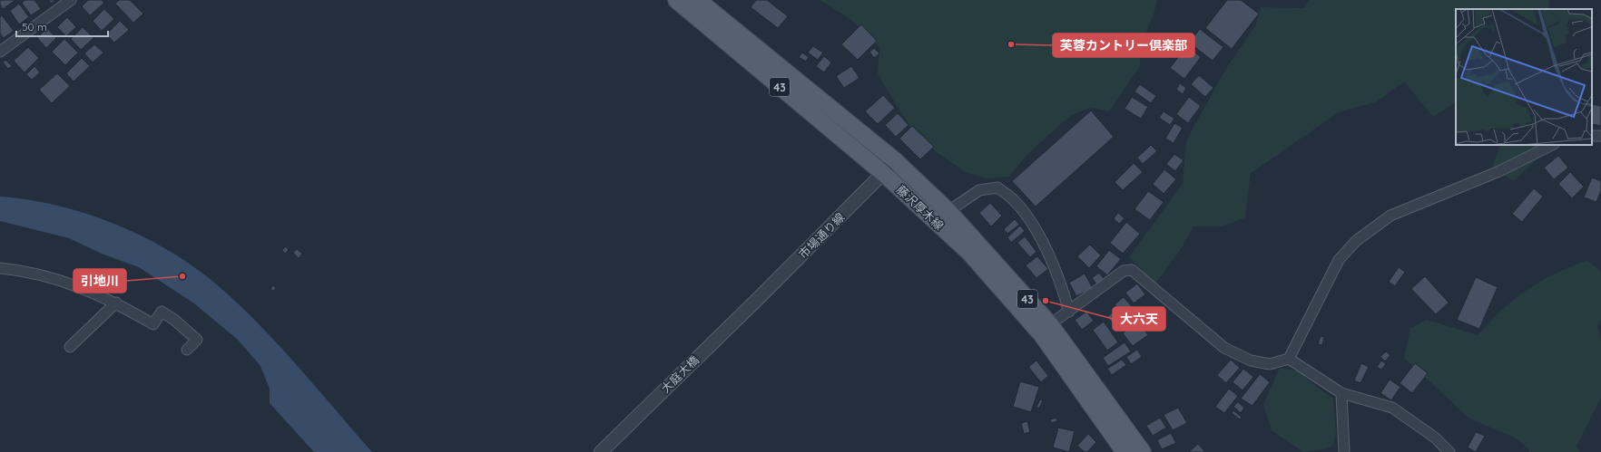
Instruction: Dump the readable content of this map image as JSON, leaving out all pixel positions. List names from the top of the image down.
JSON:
{
  "streets": {
    "main road": ["43", "藤沢厚木線"],
    "street": ["市場通り線", "大庭大橋"]
  },
  "crossings": [
    ["藤沢厚木線", "市場通り線"],
    ["市場通り線", "大庭大橋"]
  ],
  "places": ["芙蓉カントリー倶楽部", "引地川", "大六天"],
  "scale_bar": "50 m"
}
